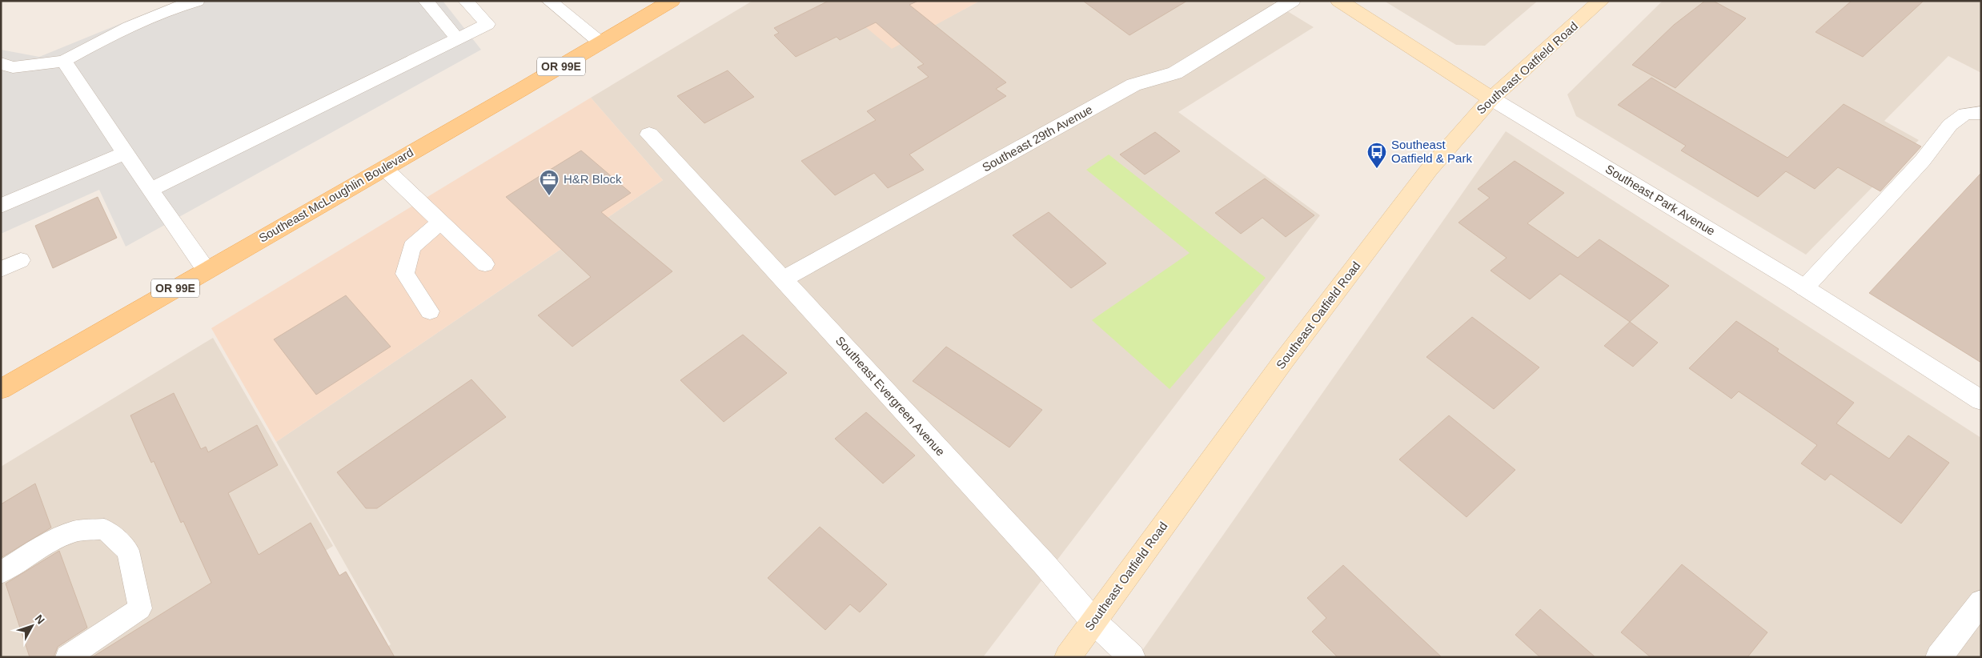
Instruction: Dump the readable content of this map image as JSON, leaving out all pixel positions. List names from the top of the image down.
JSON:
{
  "streets": {
    "main road": [
      "OR 99E",
      "Southeast Oatfield Road",
      "Southeast McLoughlin Boulevard",
      "Southeast Park Avenue"
    ],
    "street": ["Southeast 29th Avenue", "Southeast Evergreen Avenue"]
  },
  "crossings": [
    ["Southeast Oatfield Road", "Southeast Park Avenue"],
    ["Southeast Oatfield Road", "Southeast Evergreen Avenue"],
    ["Southeast 29th Avenue", "Southeast Evergreen Avenue"]
  ],
  "places": {
    "bus stop": ["Southeast Oatfield & Park"],
    "office": ["H&R Block"]
  },
  "north": "top right"
}
